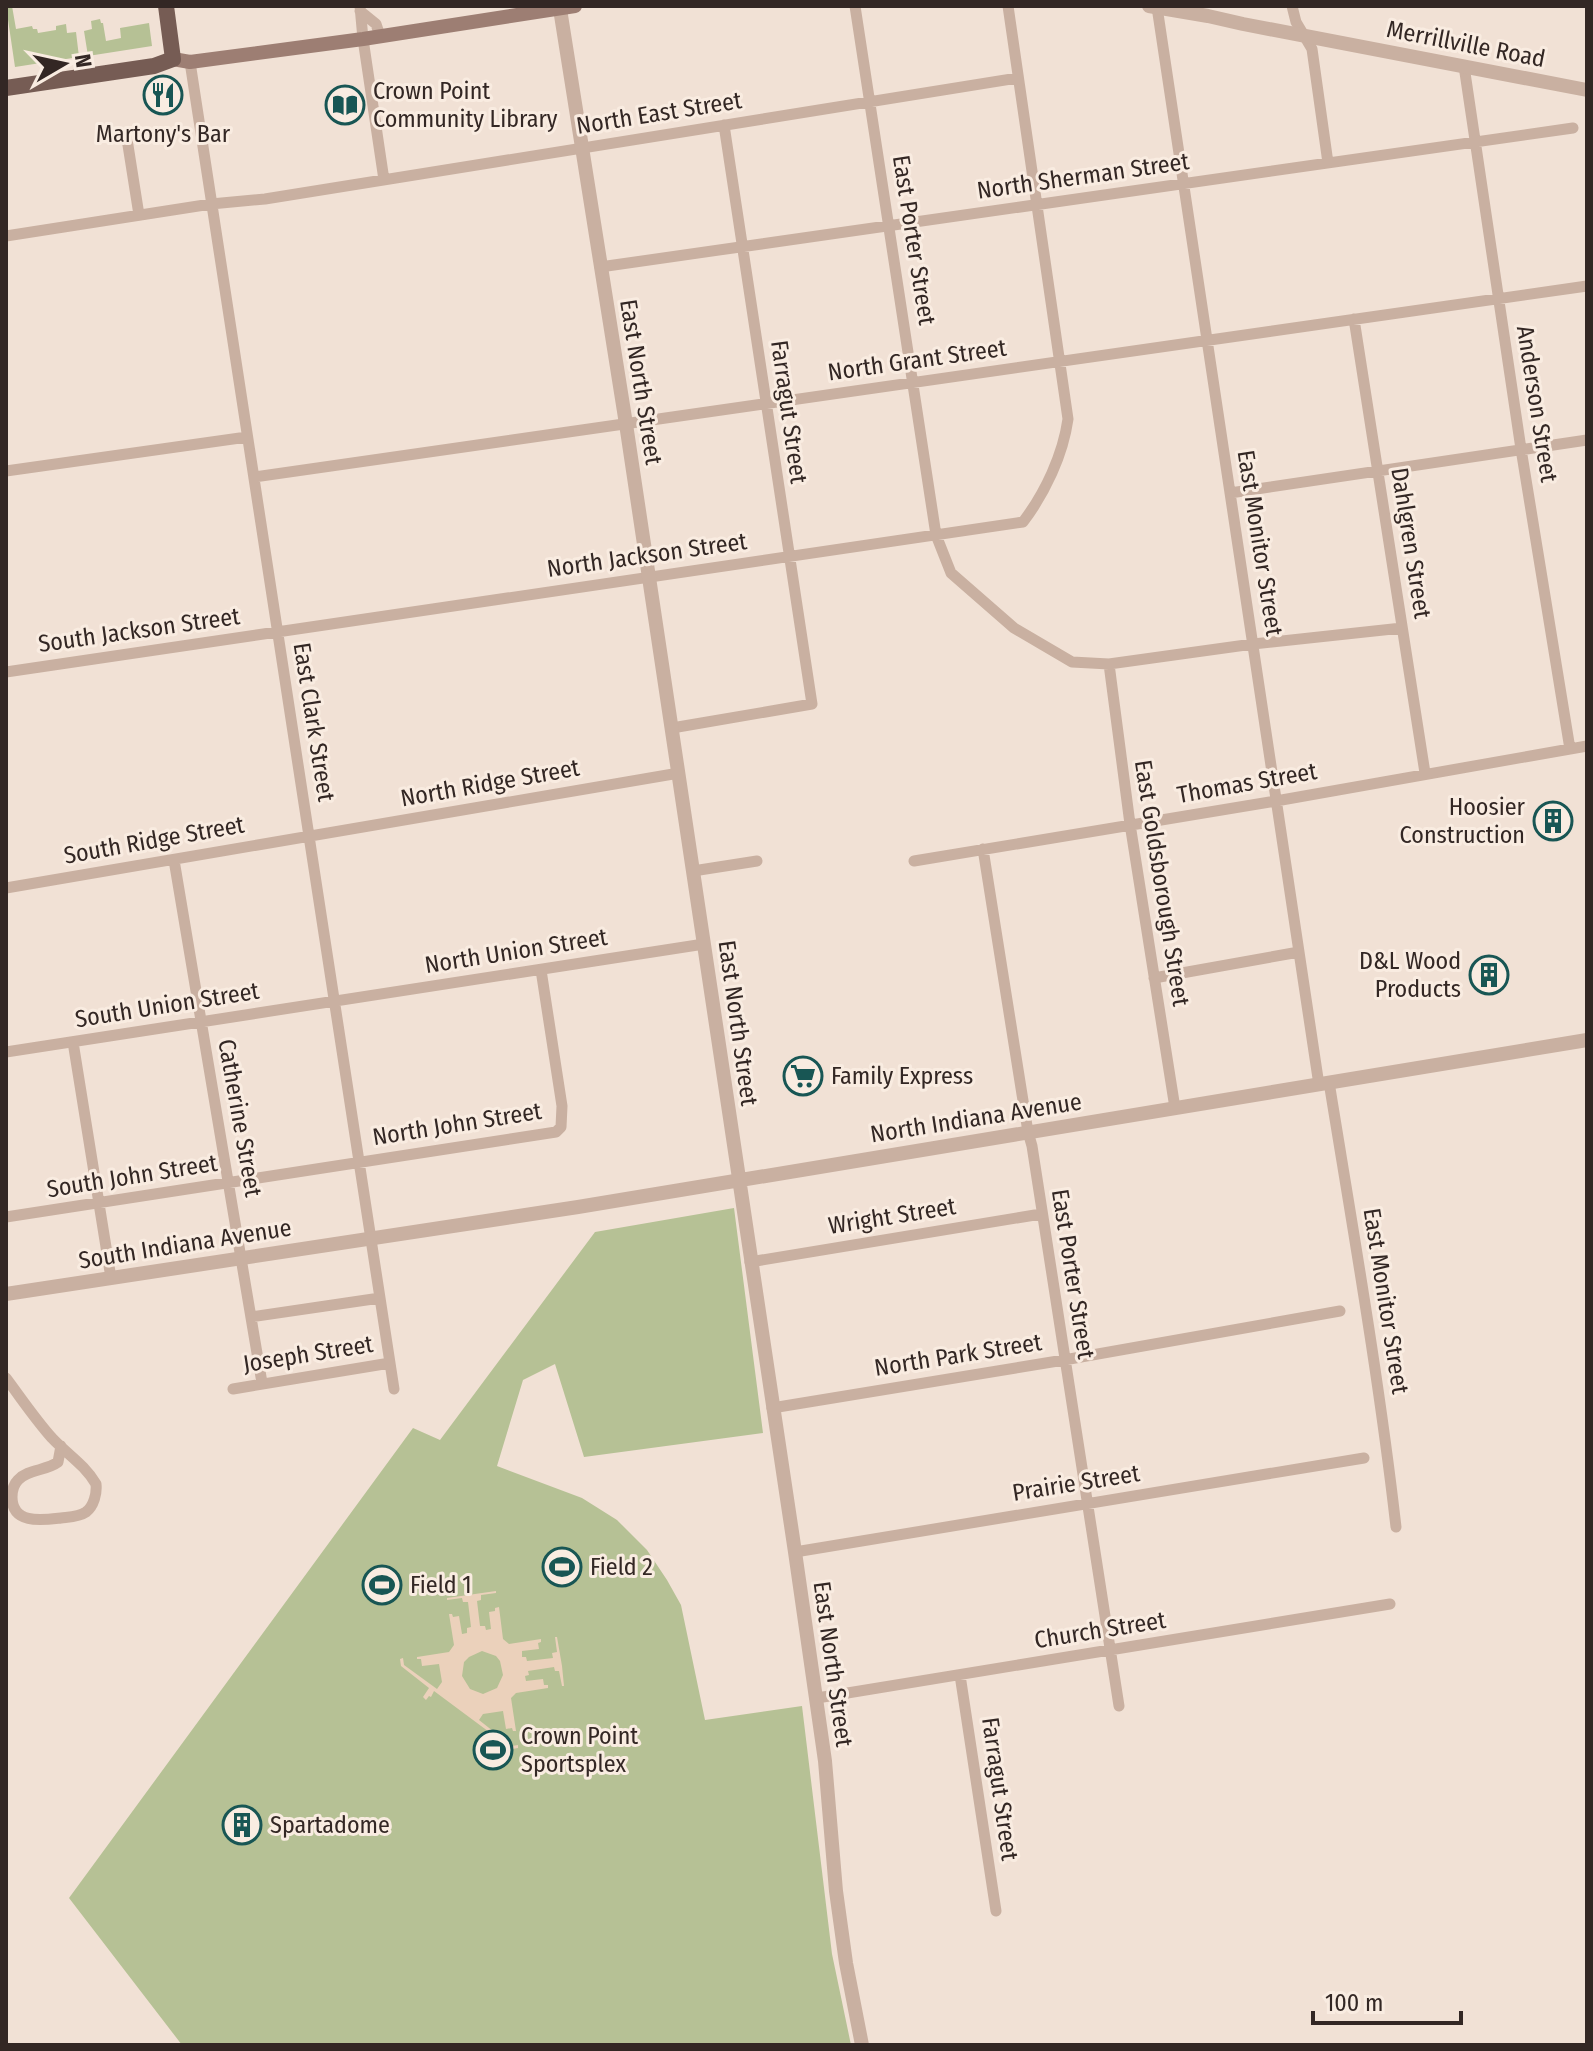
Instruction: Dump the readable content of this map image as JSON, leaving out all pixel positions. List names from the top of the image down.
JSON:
{
  "streets": {
    "street": [
      "Merrillville Road",
      "North East Street",
      "North Sherman Street",
      "East Porter Street",
      "North Grant Street",
      "East North Street",
      "Anderson Street",
      "Farragut Street",
      "East Monitor Street",
      "Dahlgren Street",
      "North Jackson Street",
      "South Jackson Street",
      "East Clark Street",
      "North Ridge Street",
      "Thomas Street",
      "South Ridge Street",
      "East Goldsborough Street",
      "North Union Street",
      "South Union Street",
      "Catherine Street",
      "North Indiana Avenue",
      "North John Street",
      "South John Street",
      "Wright Street",
      "South Indiana Avenue",
      "Joseph Street",
      "North Park Street",
      "Prairie Street",
      "Church Street"
    ]
  },
  "crossings": [
    ["Merrillville Road", "Anderson Street"],
    ["Merrillville Road", "East Monitor Street"],
    ["North East Street", "East Porter Street"],
    ["North East Street", "East North Street"],
    ["North East Street", "Farragut Street"],
    ["North East Street", "East Clark Street"],
    ["North Sherman Street", "East Porter Street"],
    ["North Sherman Street", "East North Street"],
    ["North Sherman Street", "Anderson Street"],
    ["North Sherman Street", "Farragut Street"],
    ["North Sherman Street", "East Monitor Street"],
    ["East Porter Street", "North Grant Street"],
    ["East Porter Street", "North Jackson Street"],
    ["East Porter Street", "Thomas Street"],
    ["East Porter Street", "East Goldsborough Street"],
    ["East Porter Street", "North Indiana Avenue"],
    ["East Porter Street", "Wright Street"],
    ["East Porter Street", "North Park Street"],
    ["East Porter Street", "Prairie Street"],
    ["East Porter Street", "Church Street"],
    ["North Grant Street", "East North Street"],
    ["North Grant Street", "Anderson Street"],
    ["North Grant Street", "Farragut Street"],
    ["North Grant Street", "East Monitor Street"],
    ["North Grant Street", "Dahlgren Street"],
    ["North Grant Street", "North Jackson Street"],
    ["North Grant Street", "East Clark Street"],
    ["East North Street", "Farragut Street"],
    ["East North Street", "North Jackson Street"],
    ["East North Street", "North Ridge Street"],
    ["East North Street", "North Union Street"],
    ["East North Street", "North Indiana Avenue"],
    ["East North Street", "Wright Street"],
    ["East North Street", "North Park Street"],
    ["East North Street", "Prairie Street"],
    ["East North Street", "Church Street"],
    ["Anderson Street", "Thomas Street"],
    ["Farragut Street", "North Jackson Street"],
    ["Farragut Street", "Church Street"],
    ["East Monitor Street", "Thomas Street"],
    ["East Monitor Street", "North Indiana Avenue"],
    ["Dahlgren Street", "Thomas Street"],
    ["North Jackson Street", "South Jackson Street"],
    ["North Jackson Street", "East Clark Street"],
    ["South Jackson Street", "East Clark Street"],
    ["East Clark Street", "North Ridge Street"],
    ["East Clark Street", "South Ridge Street"],
    ["East Clark Street", "North Union Street"],
    ["East Clark Street", "South Union Street"],
    ["East Clark Street", "North Indiana Avenue"],
    ["East Clark Street", "North John Street"],
    ["East Clark Street", "South John Street"],
    ["East Clark Street", "South Indiana Avenue"],
    ["East Clark Street", "Joseph Street"],
    ["North Ridge Street", "South Ridge Street"],
    ["Thomas Street", "East Goldsborough Street"],
    ["South Ridge Street", "Catherine Street"],
    ["East Goldsborough Street", "North Indiana Avenue"],
    ["North Union Street", "South Union Street"],
    ["North Union Street", "North John Street"],
    ["South Union Street", "Catherine Street"],
    ["Catherine Street", "South John Street"],
    ["Catherine Street", "South Indiana Avenue"],
    ["Catherine Street", "Joseph Street"],
    ["North Indiana Avenue", "South Indiana Avenue"],
    ["North John Street", "South John Street"]
  ],
  "places": {
    "restaurant": ["Martony's Bar"],
    "library": ["Crown Point Community Library"],
    "building": ["Hoosier Construction", "D&L Wood Products", "Spartadome"],
    "supermarket": ["Family Express"],
    "sports": ["Field 2", "Field 1", "Crown Point Sportsplex"]
  },
  "scale_bar": "100 m",
  "north": "right"
}
